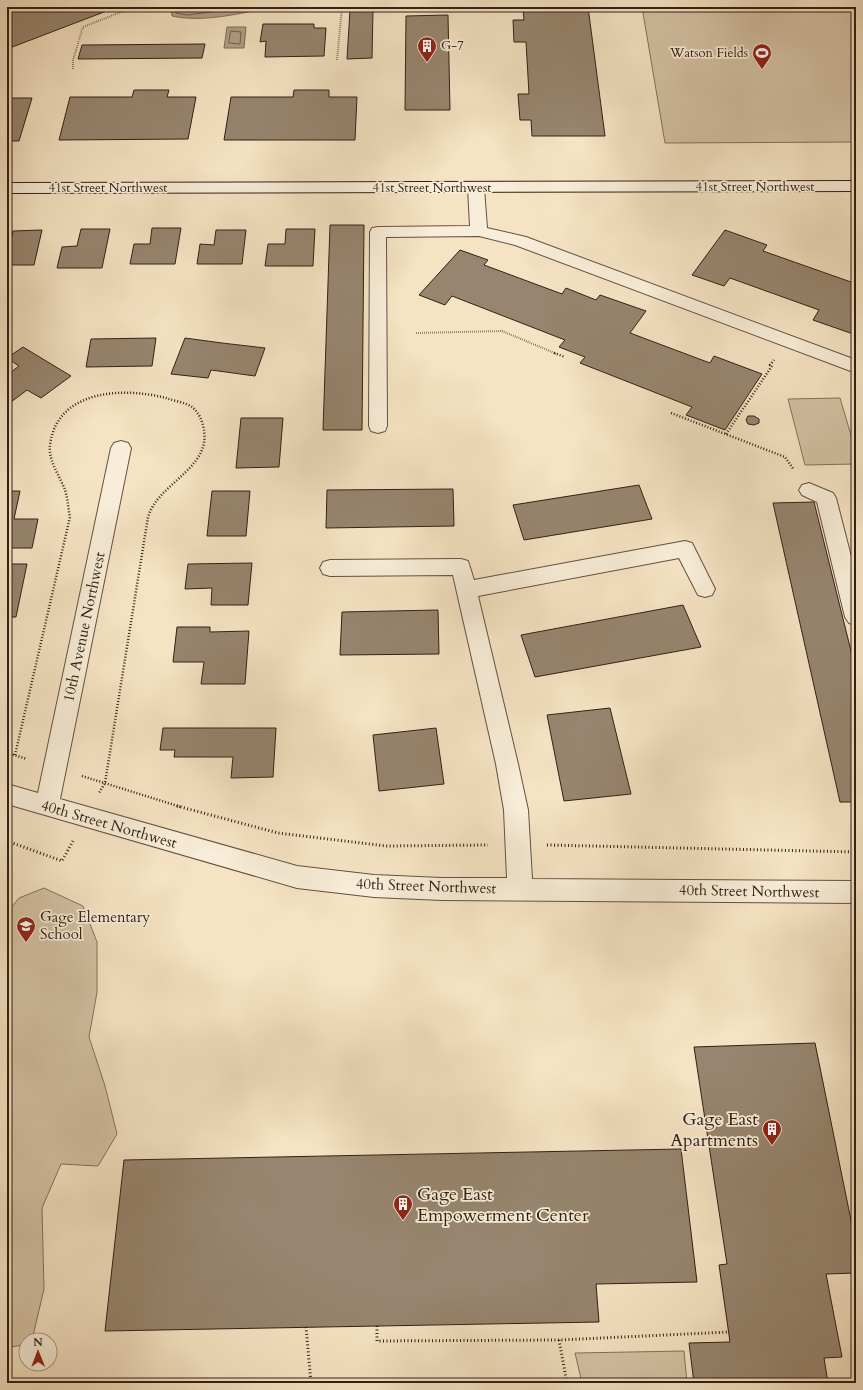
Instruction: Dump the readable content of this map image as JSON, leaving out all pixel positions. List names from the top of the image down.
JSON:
{
  "streets": {
    "street": ["41st Street Northwest", "10th Avenue Northwest", "40th Street Northwest"]
  },
  "crossings": [
    ["10th Avenue Northwest", "40th Street Northwest"]
  ],
  "places": {
    "building": ["G-7", "Gage East Apartments", "Gage East Empowerment Center"],
    "sports": ["Watson Fields"],
    "school or university": ["Gage Elementary School"]
  },
  "north": "top"
}
